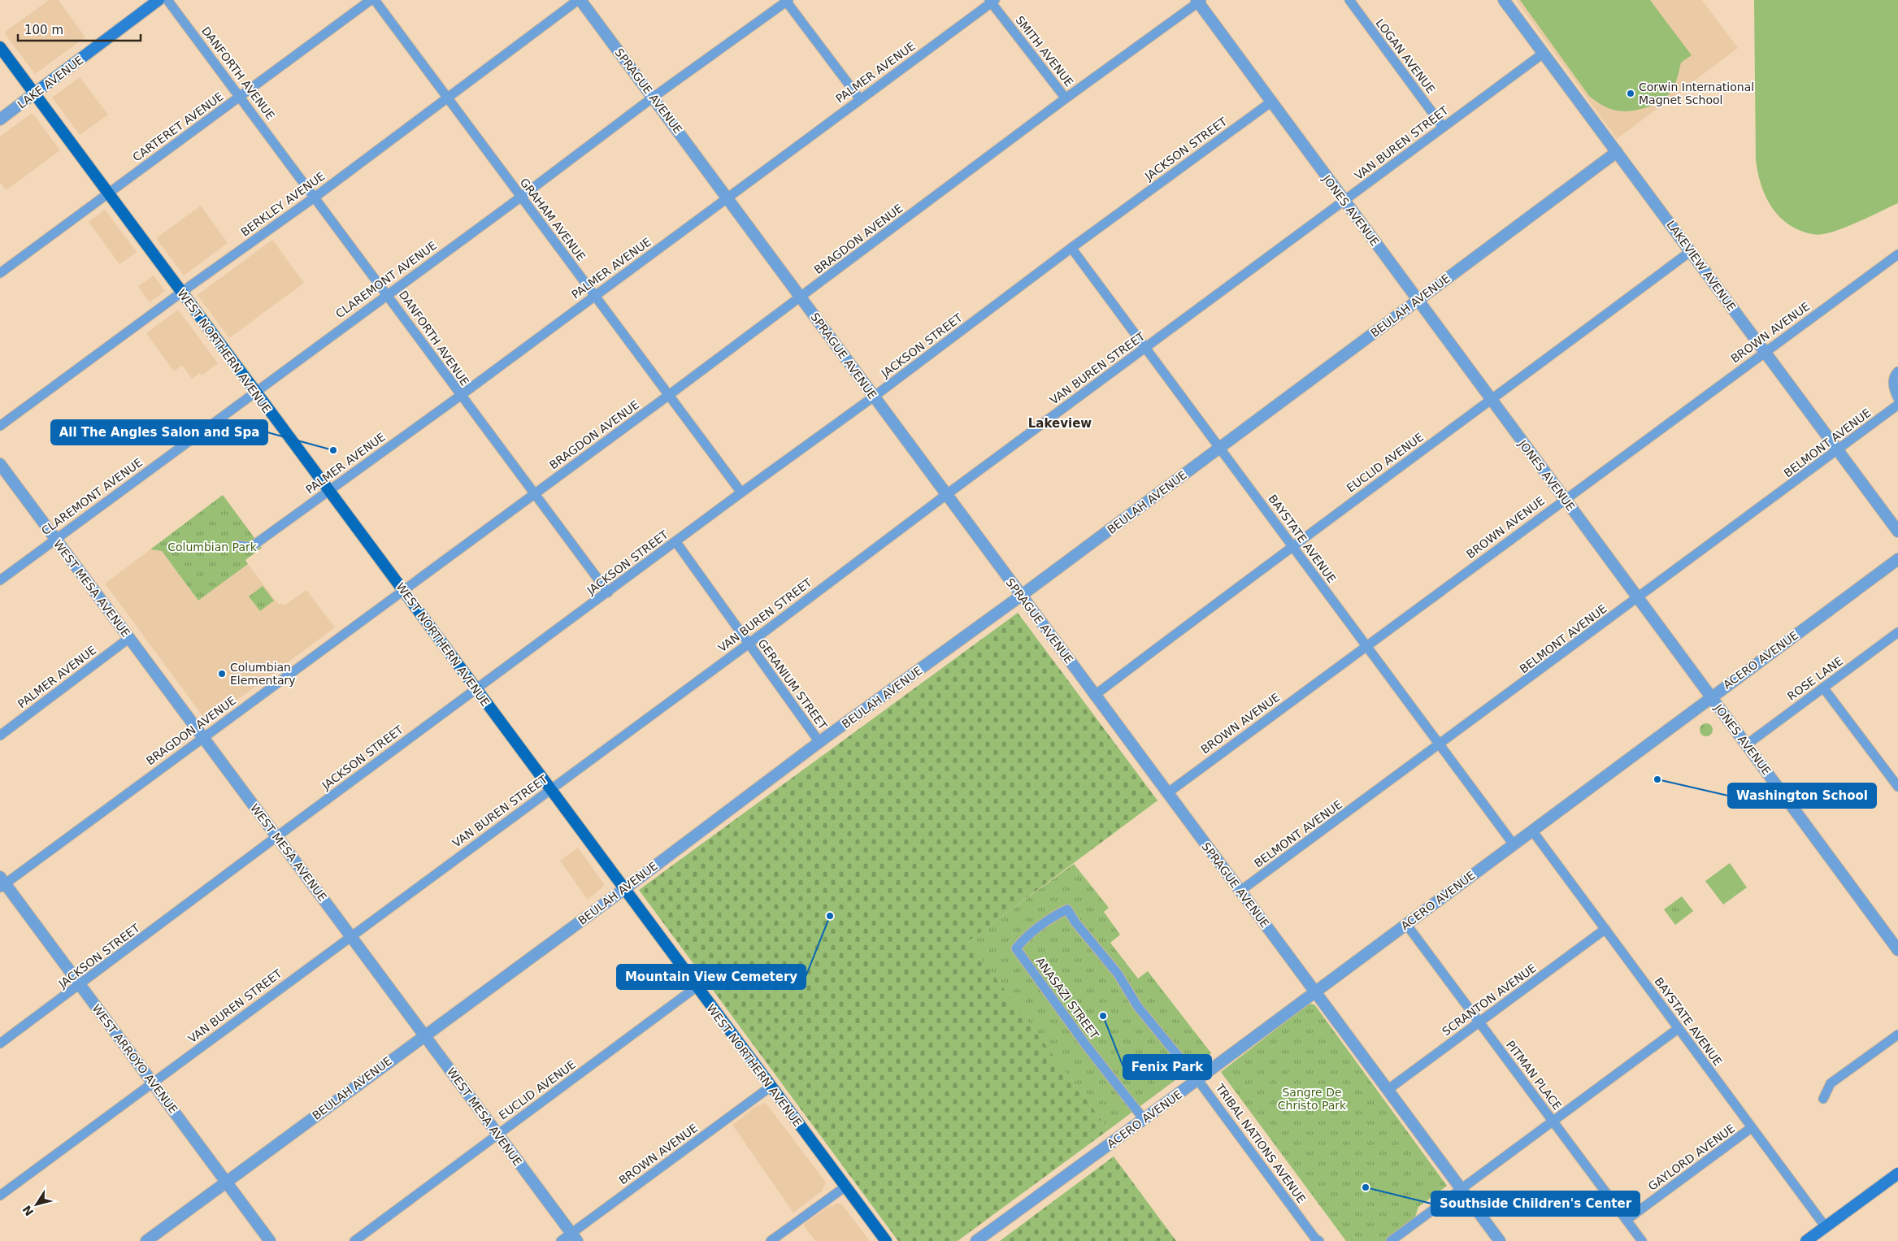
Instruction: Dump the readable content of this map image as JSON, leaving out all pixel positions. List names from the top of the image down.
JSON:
{
  "streets": {
    "main road": ["LAKE AVENUE", "WEST NORTHERN AVENUE"],
    "street": [
      "SMITH AVENUE",
      "LOGAN AVENUE",
      "PALMER AVENUE",
      "DANFORTH AVENUE",
      "SPRAGUE AVENUE",
      "CARTERET AVENUE",
      "VAN BUREN STREET",
      "JACKSON STREET",
      "BERKLEY AVENUE",
      "JONES AVENUE",
      "GRAHAM AVENUE",
      "BRAGDON AVENUE",
      "LAKEVIEW AVENUE",
      "CLAREMONT AVENUE",
      "BEULAH AVENUE",
      "BROWN AVENUE",
      "BELMONT AVENUE",
      "EUCLID AVENUE",
      "BAYSTATE AVENUE",
      "WEST MESA AVENUE",
      "ACERO AVENUE",
      "ROSE LANE",
      "GERANIUM STREET",
      "ANASAZI STREET",
      "SCRANTON AVENUE",
      "WEST ARROYO AVENUE",
      "PITMAN PLACE",
      "TRIBAL NATIONS AVENUE",
      "GAYLORD AVENUE"
    ]
  },
  "crossings": [
    ["SMITH AVENUE", "PALMER AVENUE"],
    ["SMITH AVENUE", "BRAGDON AVENUE"],
    ["LOGAN AVENUE", "VAN BUREN STREET"],
    ["PALMER AVENUE", "DANFORTH AVENUE"],
    ["PALMER AVENUE", "SPRAGUE AVENUE"],
    ["PALMER AVENUE", "GRAHAM AVENUE"],
    ["PALMER AVENUE", "WEST NORTHERN AVENUE"],
    ["PALMER AVENUE", "WEST MESA AVENUE"],
    ["DANFORTH AVENUE", "CARTERET AVENUE"],
    ["DANFORTH AVENUE", "JACKSON STREET"],
    ["DANFORTH AVENUE", "BERKLEY AVENUE"],
    ["DANFORTH AVENUE", "BRAGDON AVENUE"],
    ["DANFORTH AVENUE", "CLAREMONT AVENUE"],
    ["LAKE AVENUE", "WEST NORTHERN AVENUE"],
    ["SPRAGUE AVENUE", "VAN BUREN STREET"],
    ["SPRAGUE AVENUE", "JACKSON STREET"],
    ["SPRAGUE AVENUE", "BERKLEY AVENUE"],
    ["SPRAGUE AVENUE", "BRAGDON AVENUE"],
    ["SPRAGUE AVENUE", "CLAREMONT AVENUE"],
    ["SPRAGUE AVENUE", "BEULAH AVENUE"],
    ["SPRAGUE AVENUE", "BROWN AVENUE"],
    ["SPRAGUE AVENUE", "BELMONT AVENUE"],
    ["SPRAGUE AVENUE", "EUCLID AVENUE"],
    ["SPRAGUE AVENUE", "ACERO AVENUE"],
    ["SPRAGUE AVENUE", "SCRANTON AVENUE"],
    ["CARTERET AVENUE", "WEST NORTHERN AVENUE"],
    ["VAN BUREN STREET", "JONES AVENUE"],
    ["VAN BUREN STREET", "LAKEVIEW AVENUE"],
    ["VAN BUREN STREET", "WEST NORTHERN AVENUE"],
    ["VAN BUREN STREET", "BAYSTATE AVENUE"],
    ["VAN BUREN STREET", "WEST MESA AVENUE"],
    ["VAN BUREN STREET", "GERANIUM STREET"],
    ["VAN BUREN STREET", "WEST ARROYO AVENUE"],
    ["JACKSON STREET", "JONES AVENUE"],
    ["JACKSON STREET", "GRAHAM AVENUE"],
    ["JACKSON STREET", "WEST NORTHERN AVENUE"],
    ["JACKSON STREET", "BAYSTATE AVENUE"],
    ["JACKSON STREET", "WEST MESA AVENUE"],
    ["JACKSON STREET", "GERANIUM STREET"],
    ["JACKSON STREET", "WEST ARROYO AVENUE"],
    ["BERKLEY AVENUE", "GRAHAM AVENUE"],
    ["BERKLEY AVENUE", "WEST NORTHERN AVENUE"],
    ["JONES AVENUE", "BRAGDON AVENUE"],
    ["JONES AVENUE", "BEULAH AVENUE"],
    ["JONES AVENUE", "BROWN AVENUE"],
    ["JONES AVENUE", "BELMONT AVENUE"],
    ["JONES AVENUE", "EUCLID AVENUE"],
    ["JONES AVENUE", "ACERO AVENUE"],
    ["JONES AVENUE", "ROSE LANE"],
    ["GRAHAM AVENUE", "BRAGDON AVENUE"],
    ["GRAHAM AVENUE", "CLAREMONT AVENUE"],
    ["BRAGDON AVENUE", "WEST NORTHERN AVENUE"],
    ["BRAGDON AVENUE", "WEST MESA AVENUE"],
    ["BRAGDON AVENUE", "WEST ARROYO AVENUE"],
    ["LAKEVIEW AVENUE", "BEULAH AVENUE"],
    ["LAKEVIEW AVENUE", "BROWN AVENUE"],
    ["LAKEVIEW AVENUE", "BELMONT AVENUE"],
    ["LAKEVIEW AVENUE", "EUCLID AVENUE"],
    ["CLAREMONT AVENUE", "WEST NORTHERN AVENUE"],
    ["CLAREMONT AVENUE", "WEST MESA AVENUE"],
    ["BEULAH AVENUE", "WEST NORTHERN AVENUE"],
    ["BEULAH AVENUE", "BAYSTATE AVENUE"],
    ["BEULAH AVENUE", "WEST MESA AVENUE"],
    ["BEULAH AVENUE", "GERANIUM STREET"],
    ["BEULAH AVENUE", "WEST ARROYO AVENUE"],
    ["BROWN AVENUE", "WEST NORTHERN AVENUE"],
    ["BROWN AVENUE", "BAYSTATE AVENUE"],
    ["BROWN AVENUE", "WEST MESA AVENUE"],
    ["WEST NORTHERN AVENUE", "EUCLID AVENUE"],
    ["BELMONT AVENUE", "BAYSTATE AVENUE"],
    ["EUCLID AVENUE", "BAYSTATE AVENUE"],
    ["EUCLID AVENUE", "WEST MESA AVENUE"],
    ["BAYSTATE AVENUE", "ACERO AVENUE"],
    ["BAYSTATE AVENUE", "SCRANTON AVENUE"],
    ["BAYSTATE AVENUE", "GAYLORD AVENUE"],
    ["ACERO AVENUE", "ANASAZI STREET"],
    ["ACERO AVENUE", "PITMAN PLACE"],
    ["ACERO AVENUE", "TRIBAL NATIONS AVENUE"],
    ["ANASAZI STREET", "TRIBAL NATIONS AVENUE"],
    ["SCRANTON AVENUE", "PITMAN PLACE"],
    ["PITMAN PLACE", "GAYLORD AVENUE"]
  ],
  "districts": ["Lakeview"],
  "parks": ["Columbian Park", "Sangre De Christo Park"],
  "places": [
    "Corwin International Magnet School",
    "All The Angles Salon and Spa",
    "Columbian Elementary",
    "Washington School",
    "Mountain View Cemetery",
    "Fenix Park",
    "Southside Children's Center"
  ],
  "scale_bar": "100 m",
  "north": "bottom left"
}
